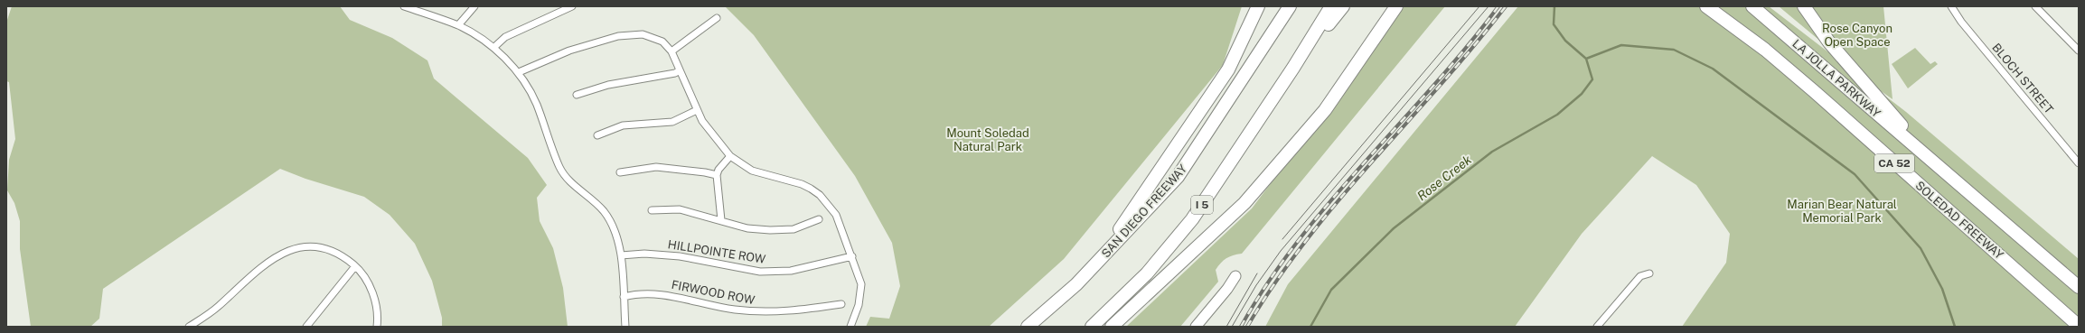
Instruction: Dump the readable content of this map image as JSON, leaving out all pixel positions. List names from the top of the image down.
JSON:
{
  "streets": {
    "highway": [
      "LA JOLLA PARKWAY",
      "CA 52",
      "I 5",
      "SAN DIEGO FREEWAY",
      "SOLEDAD FREEWAY"
    ],
    "street": ["BLOCH STREET", "HILLPOINTE ROW", "FIRWOOD ROW"]
  },
  "crossings": [
    ["LA JOLLA PARKWAY", "CA 52"]
  ],
  "water": ["Rose Creek"],
  "parks": ["Rose Canyon Open Space", "Mount Soledad Natural Park", "Marian Bear Natural Memorial Park"]
}
